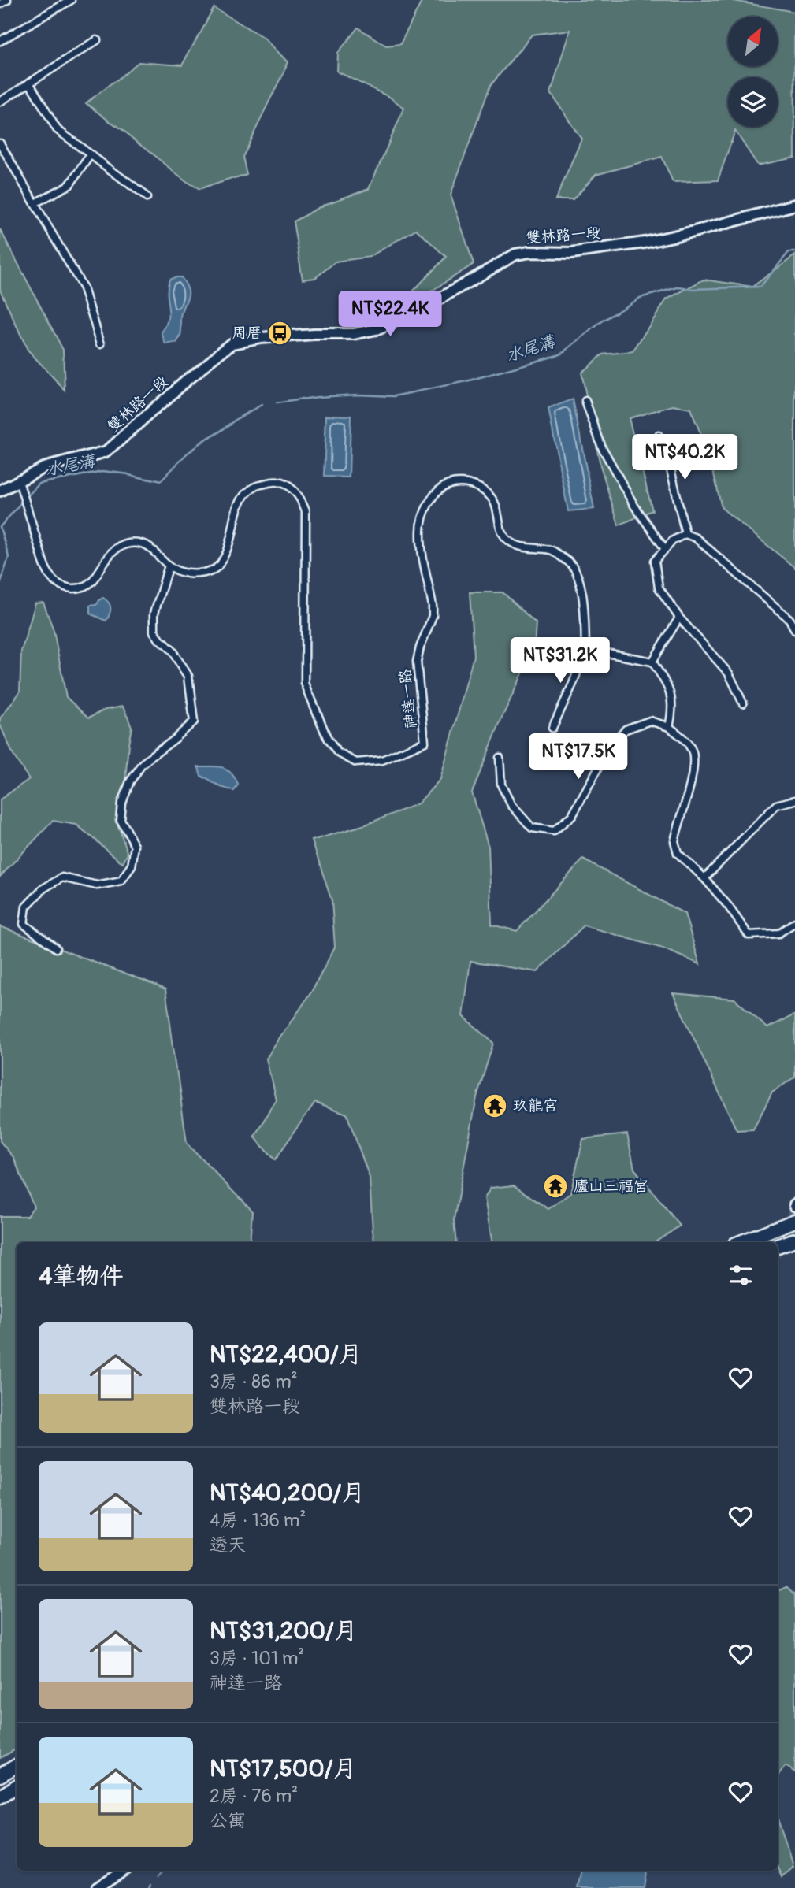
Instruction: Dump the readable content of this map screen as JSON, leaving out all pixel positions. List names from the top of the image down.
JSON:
{
  "streets": {
    "street": ["雙林路一段", "神達一路"]
  },
  "crossings": [
    ["雙林路一段", "神達一路"]
  ],
  "water": ["水尾溝"],
  "places": {
    "bus stop": ["周厝"],
    "temple": ["玖龍宮", "廬山三福宫"]
  },
  "north": "top right",
  "page": {
    "price": [
      "NT$22.4K",
      "NT$40.2K",
      "NT$31.2K",
      "NT$17.5K"
    ],
    "heading": "4筆物件",
    "list": [
      {
        "name": "NT$22,400/月",
        "note": "3房 · 86 m² · 雙林路一段"
      },
      {
        "name": "NT$40,200/月",
        "note": "4房 · 136 m² · 透天"
      },
      {
        "name": "NT$31,200/月",
        "note": "3房 · 101 m² · 神達一路"
      },
      {
        "name": "NT$17,500/月",
        "note": "2房 · 76 m² · 公寓"
      }
    ]
  }
}
